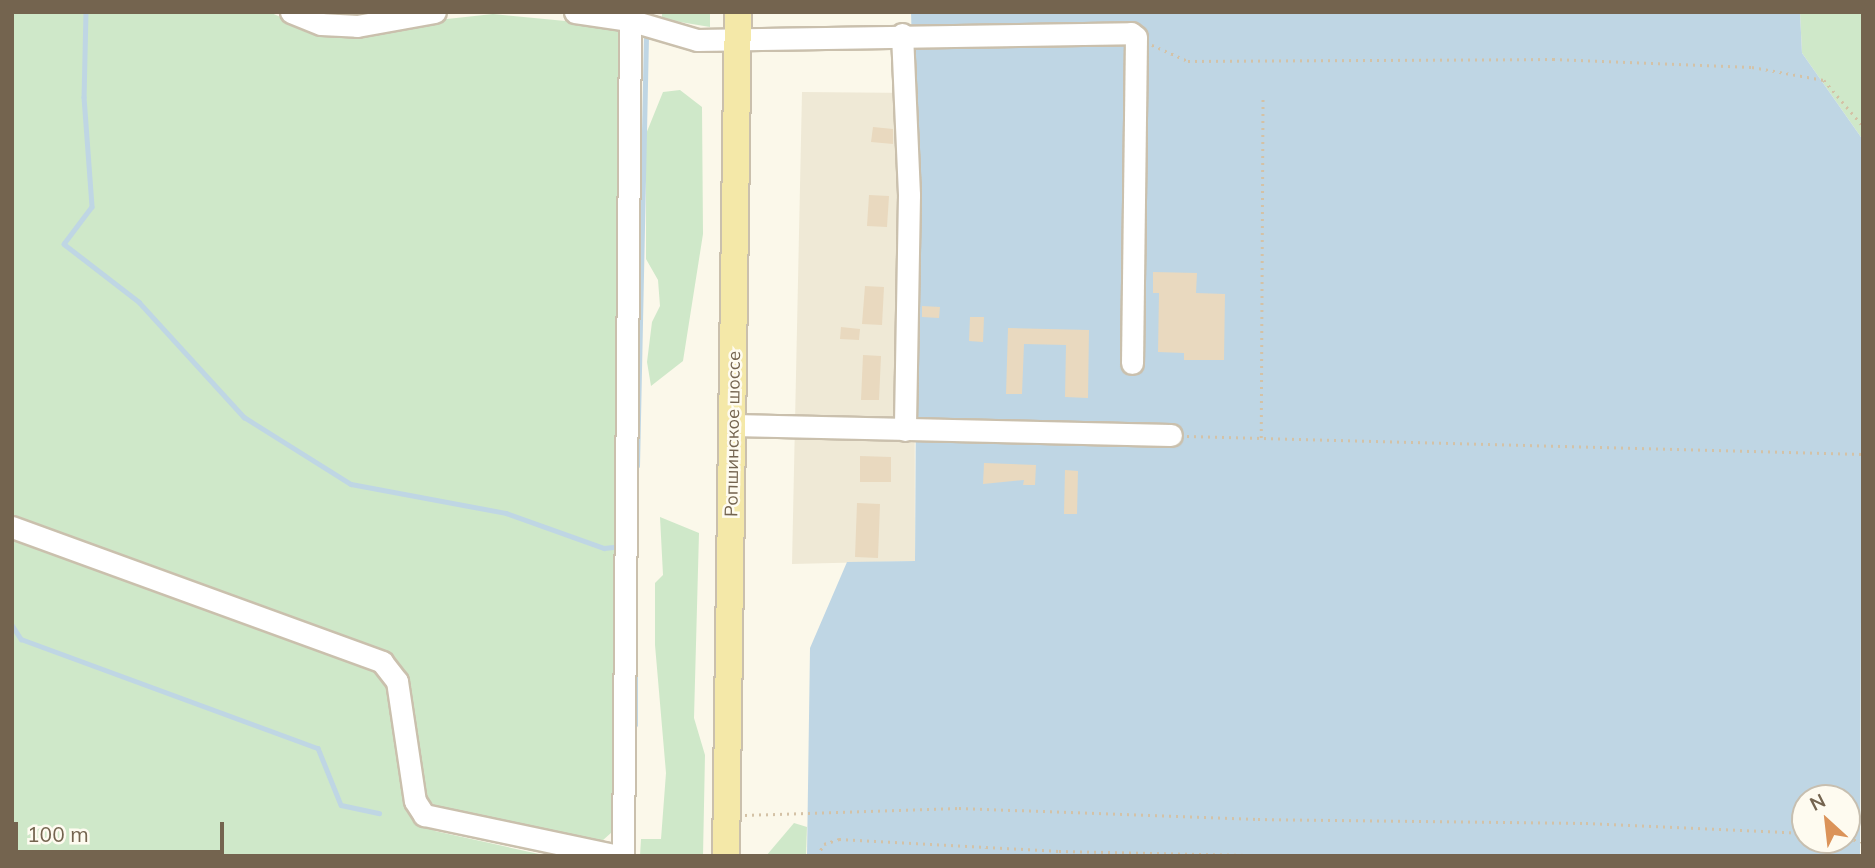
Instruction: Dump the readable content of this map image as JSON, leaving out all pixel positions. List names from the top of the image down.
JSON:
{
  "streets": {
    "main road": ["Ропшинское шоссе"]
  },
  "scale_bar": "100 m",
  "north": "top left"
}
